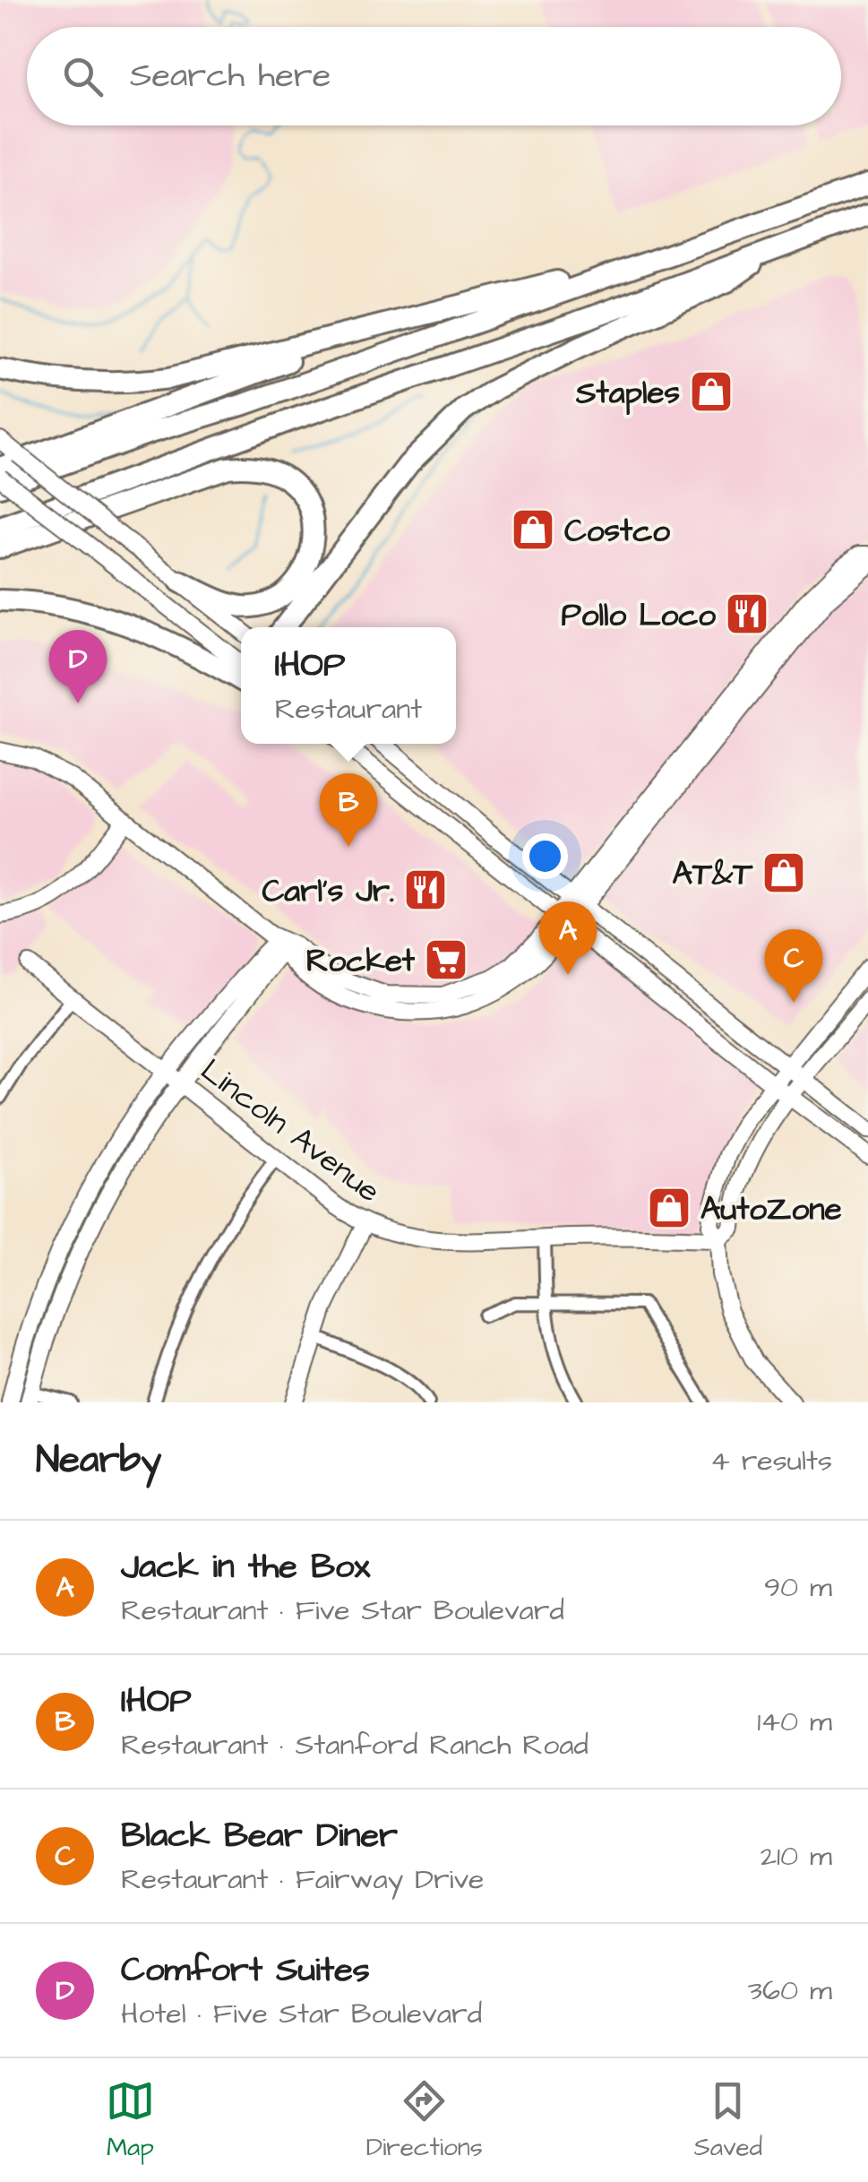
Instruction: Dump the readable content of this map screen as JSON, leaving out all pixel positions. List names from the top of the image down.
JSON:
{
  "streets": {
    "street": ["Lincoln Avenue"]
  },
  "places": {
    "shop": [
      "Staples",
      "Costco",
      "AT&T",
      "AutoZone"
    ],
    "restaurant": ["Pollo Loco", "Carl's Jr."],
    "supermarket": ["Rocket"]
  },
  "page": {
    "search": "Search here",
    "popup": ["IHOP", "Restaurant"],
    "pins": [
      "D",
      "B",
      "A",
      "C"
    ],
    "heading": ["Nearby", "4 results"],
    "list": [
      {
        "mark": "A",
        "name": "Jack in the Box",
        "note": "Restaurant · Five Star Boulevard",
        "value": "90 m"
      },
      {
        "mark": "B",
        "name": "IHOP",
        "note": "Restaurant · Stanford Ranch Road",
        "value": "140 m"
      },
      {
        "mark": "C",
        "name": "Black Bear Diner",
        "note": "Restaurant · Fairway Drive",
        "value": "210 m"
      },
      {
        "mark": "D",
        "name": "Comfort Suites",
        "note": "Hotel · Five Star Boulevard",
        "value": "360 m"
      }
    ],
    "nav": ["Map", "Directions", "Saved"]
  }
}
